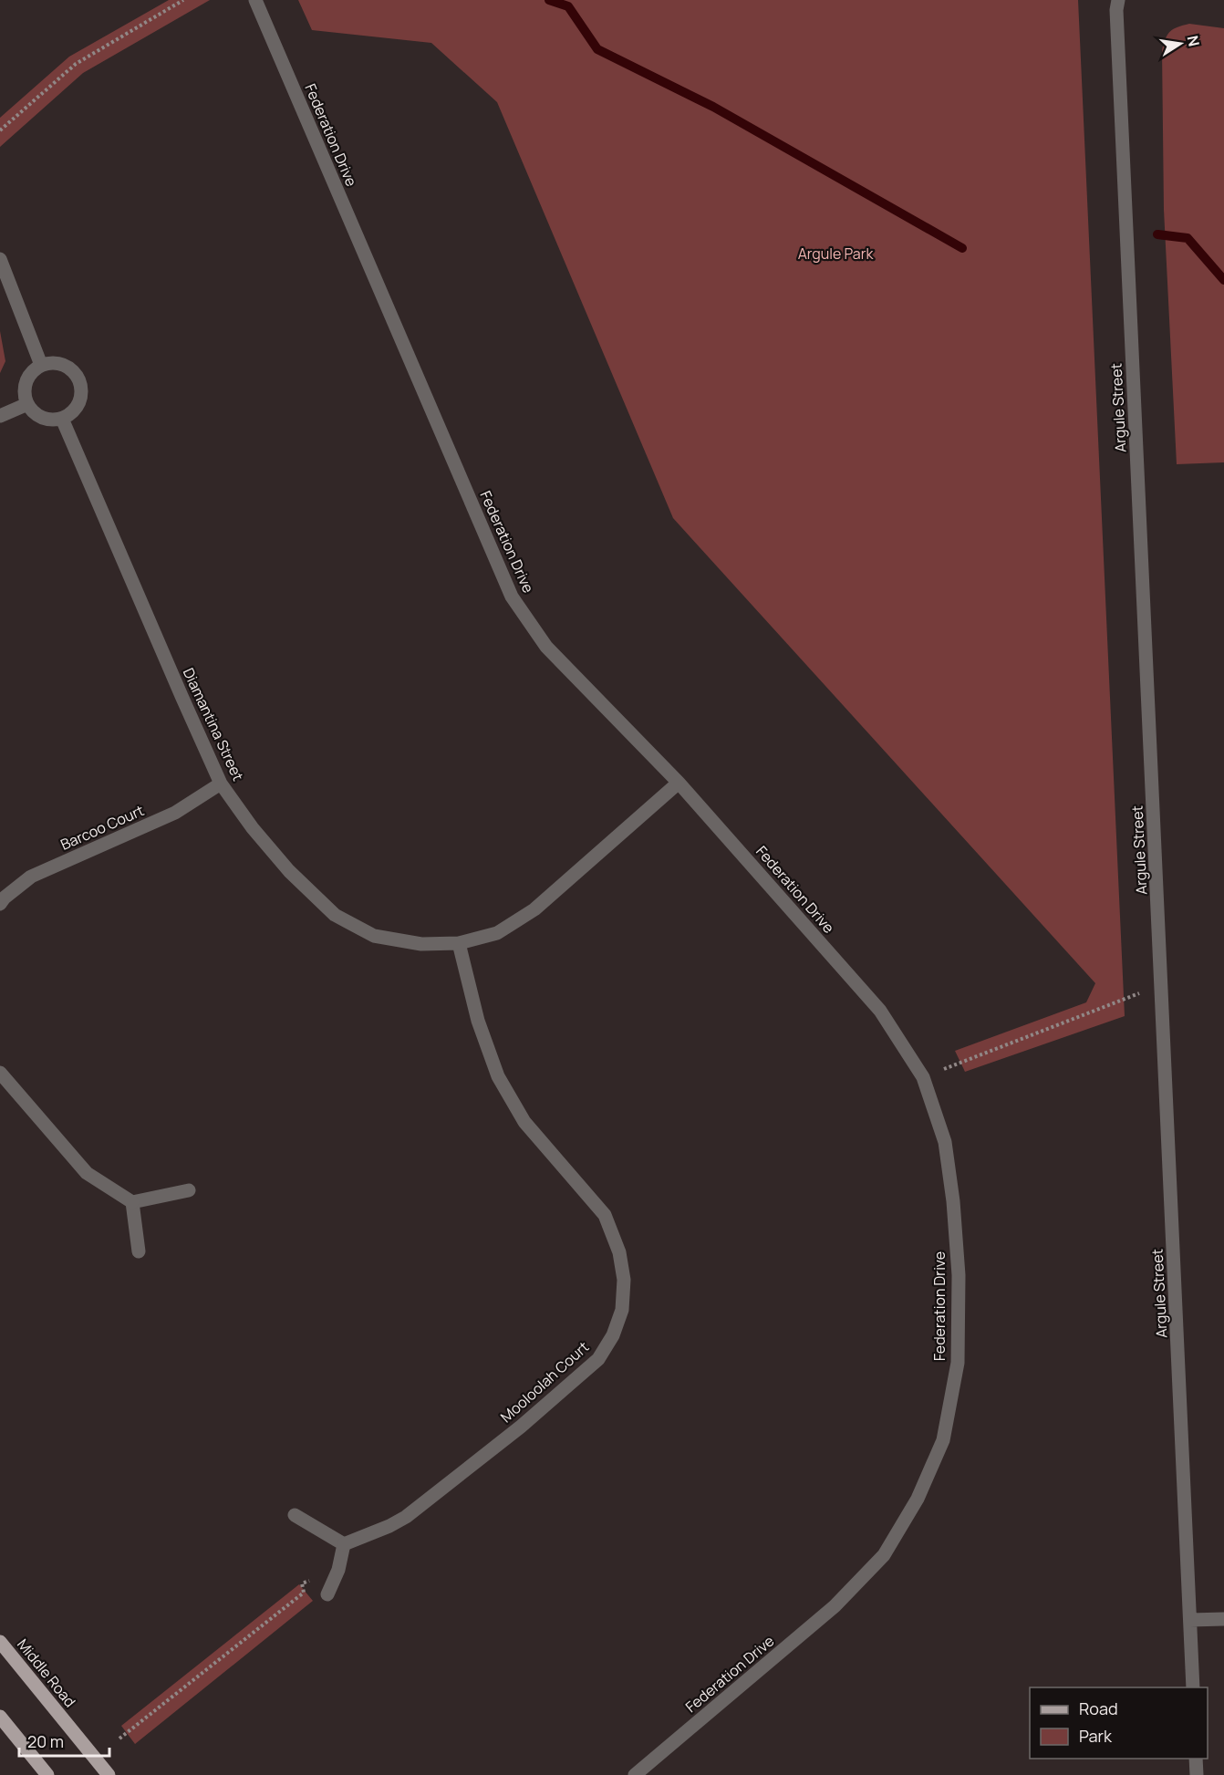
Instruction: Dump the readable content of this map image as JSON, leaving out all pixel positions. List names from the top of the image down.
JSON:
{
  "streets": {
    "main road": ["Middle Road"],
    "street": [
      "Federation Drive",
      "Argule Street",
      "Diamantina Street",
      "Barcoo Court",
      "Mooloolah Court"
    ]
  },
  "crossings": [
    ["Federation Drive", "Diamantina Street"],
    ["Diamantina Street", "Barcoo Court"],
    ["Diamantina Street", "Mooloolah Court"]
  ],
  "parks": ["Argule Park"],
  "legend": ["Road", "Park"],
  "scale_bar": "20 m",
  "north": "right"
}
